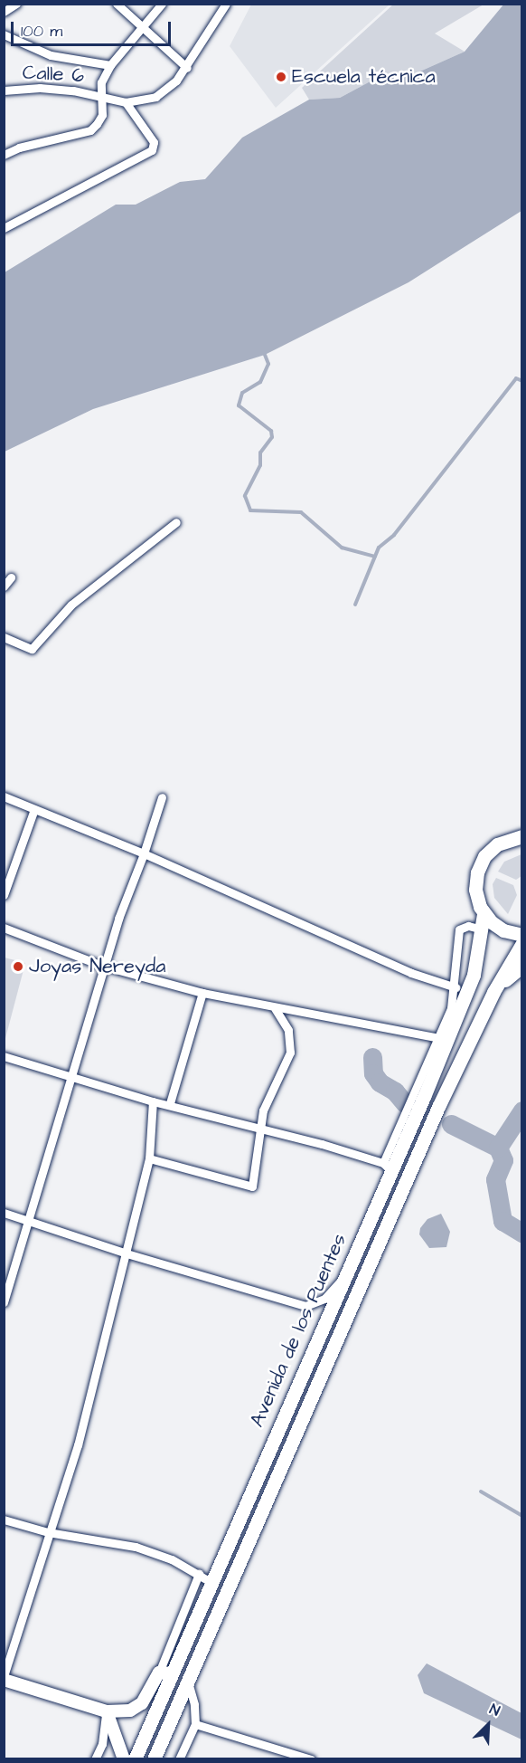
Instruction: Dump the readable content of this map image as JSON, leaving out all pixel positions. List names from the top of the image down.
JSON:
{
  "streets": {
    "main road": ["Avenida de los Puentes"],
    "street": ["Calle 6"]
  },
  "places": ["Escuela técnica", "Joyas Nereyda"],
  "scale_bar": "100 m",
  "north": "top right"
}
